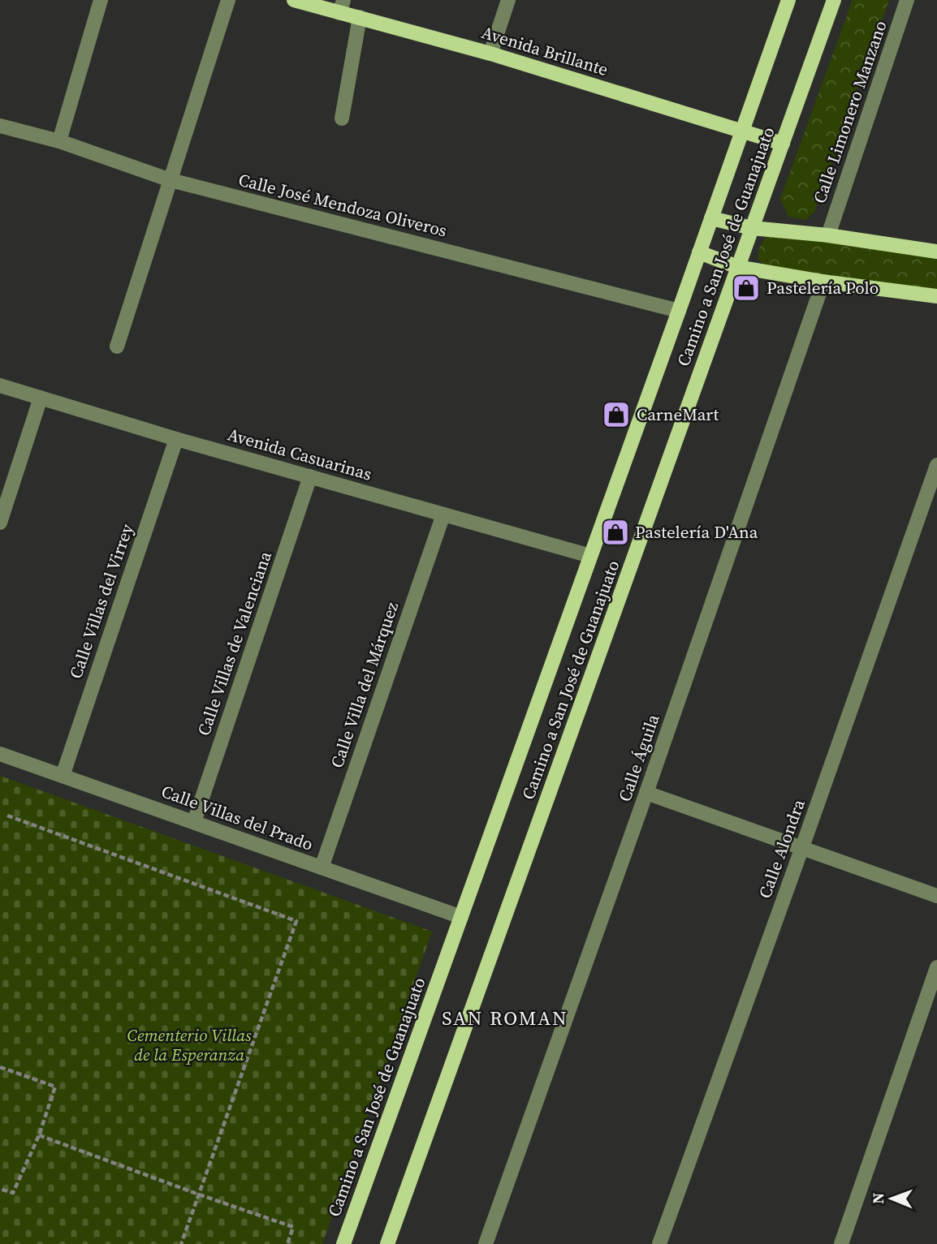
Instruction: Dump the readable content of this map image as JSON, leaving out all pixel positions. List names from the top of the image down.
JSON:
{
  "streets": {
    "main road": ["Avenida Brillante", "Camino a San José de Guanajuato"],
    "street": [
      "Calle Limonero Manzano",
      "Calle José Mendoza Oliveros",
      "Avenida Casuarinas",
      "Calle Villas del Virrey",
      "Calle Villas de Valenciana",
      "Calle Villa del Márquez",
      "Calle Águila",
      "Calle Villas del Prado",
      "Calle Alondra"
    ]
  },
  "crossings": [
    ["Avenida Brillante", "Camino a San José de Guanajuato"],
    ["Calle José Mendoza Oliveros", "Camino a San José de Guanajuato"],
    ["Camino a San José de Guanajuato", "Avenida Casuarinas"],
    ["Camino a San José de Guanajuato", "Calle Villas del Prado"],
    ["Avenida Casuarinas", "Calle Villas del Virrey"],
    ["Avenida Casuarinas", "Calle Villas de Valenciana"],
    ["Avenida Casuarinas", "Calle Villa del Márquez"],
    ["Calle Villas del Virrey", "Calle Villas del Prado"],
    ["Calle Villas de Valenciana", "Calle Villas del Prado"],
    ["Calle Villa del Márquez", "Calle Villas del Prado"]
  ],
  "districts": ["SAN ROMAN"],
  "parks": ["Cementerio Villas de la Esperanza"],
  "places": {
    "shop": ["Pastelería Polo", "CarneMart", "Pastelería D'Ana"]
  },
  "north": "left"
}
